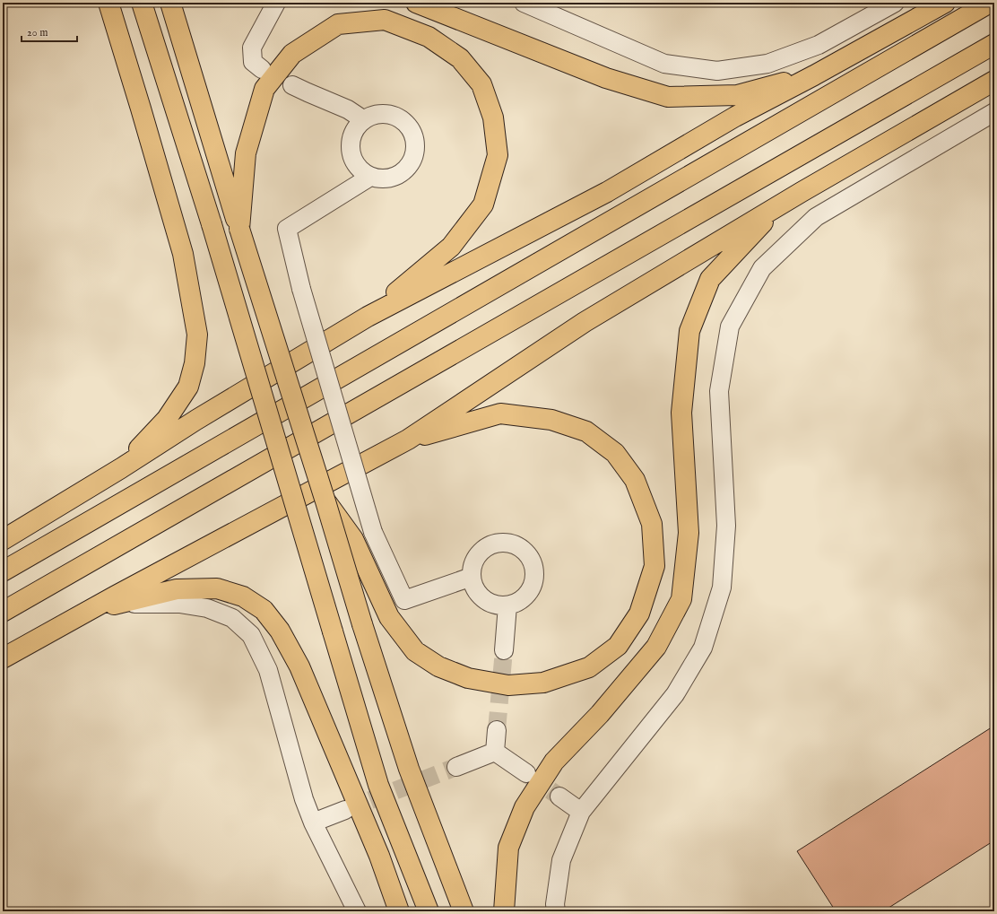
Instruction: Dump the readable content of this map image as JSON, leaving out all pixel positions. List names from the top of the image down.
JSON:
{
  "scale_bar": "20 m"
}
